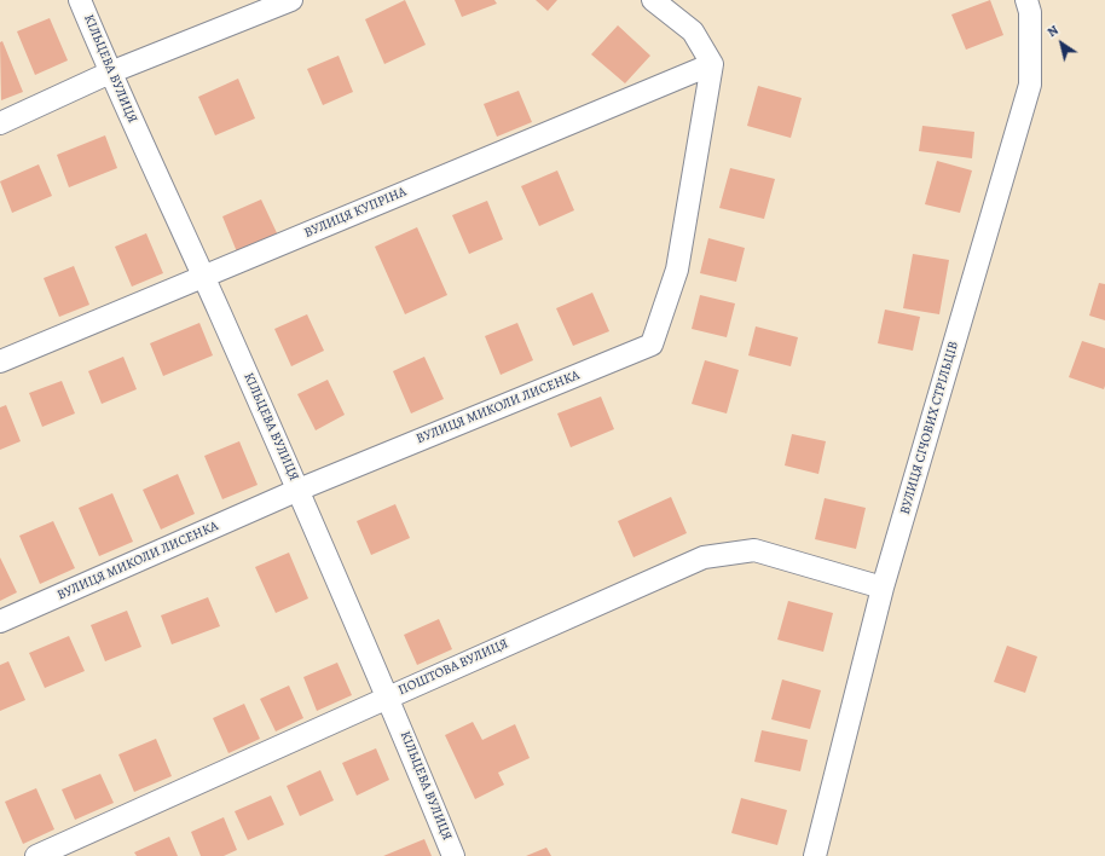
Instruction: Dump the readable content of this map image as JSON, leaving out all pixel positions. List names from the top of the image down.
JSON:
{
  "streets": {
    "street": [
      "КІЛЬЦЕВА ВУЛИЦЯ",
      "ВУЛИЦЯ КУПРІНА",
      "ВУЛИЦЯ МИКОЛИ ЛИСЕНКА",
      "ВУЛИЦЯ СІЧОВИХ СТРІЛЬЦІВ",
      "ПОШТОВА ВУЛИЦЯ"
    ]
  },
  "crossings": [
    ["КІЛЬЦЕВА ВУЛИЦЯ", "ВУЛИЦЯ КУПРІНА"],
    ["КІЛЬЦЕВА ВУЛИЦЯ", "ВУЛИЦЯ МИКОЛИ ЛИСЕНКА"],
    ["КІЛЬЦЕВА ВУЛИЦЯ", "ПОШТОВА ВУЛИЦЯ"],
    ["ВУЛИЦЯ КУПРІНА", "ВУЛИЦЯ МИКОЛИ ЛИСЕНКА"],
    ["ВУЛИЦЯ СІЧОВИХ СТРІЛЬЦІВ", "ПОШТОВА ВУЛИЦЯ"]
  ],
  "north": "top left"
}
